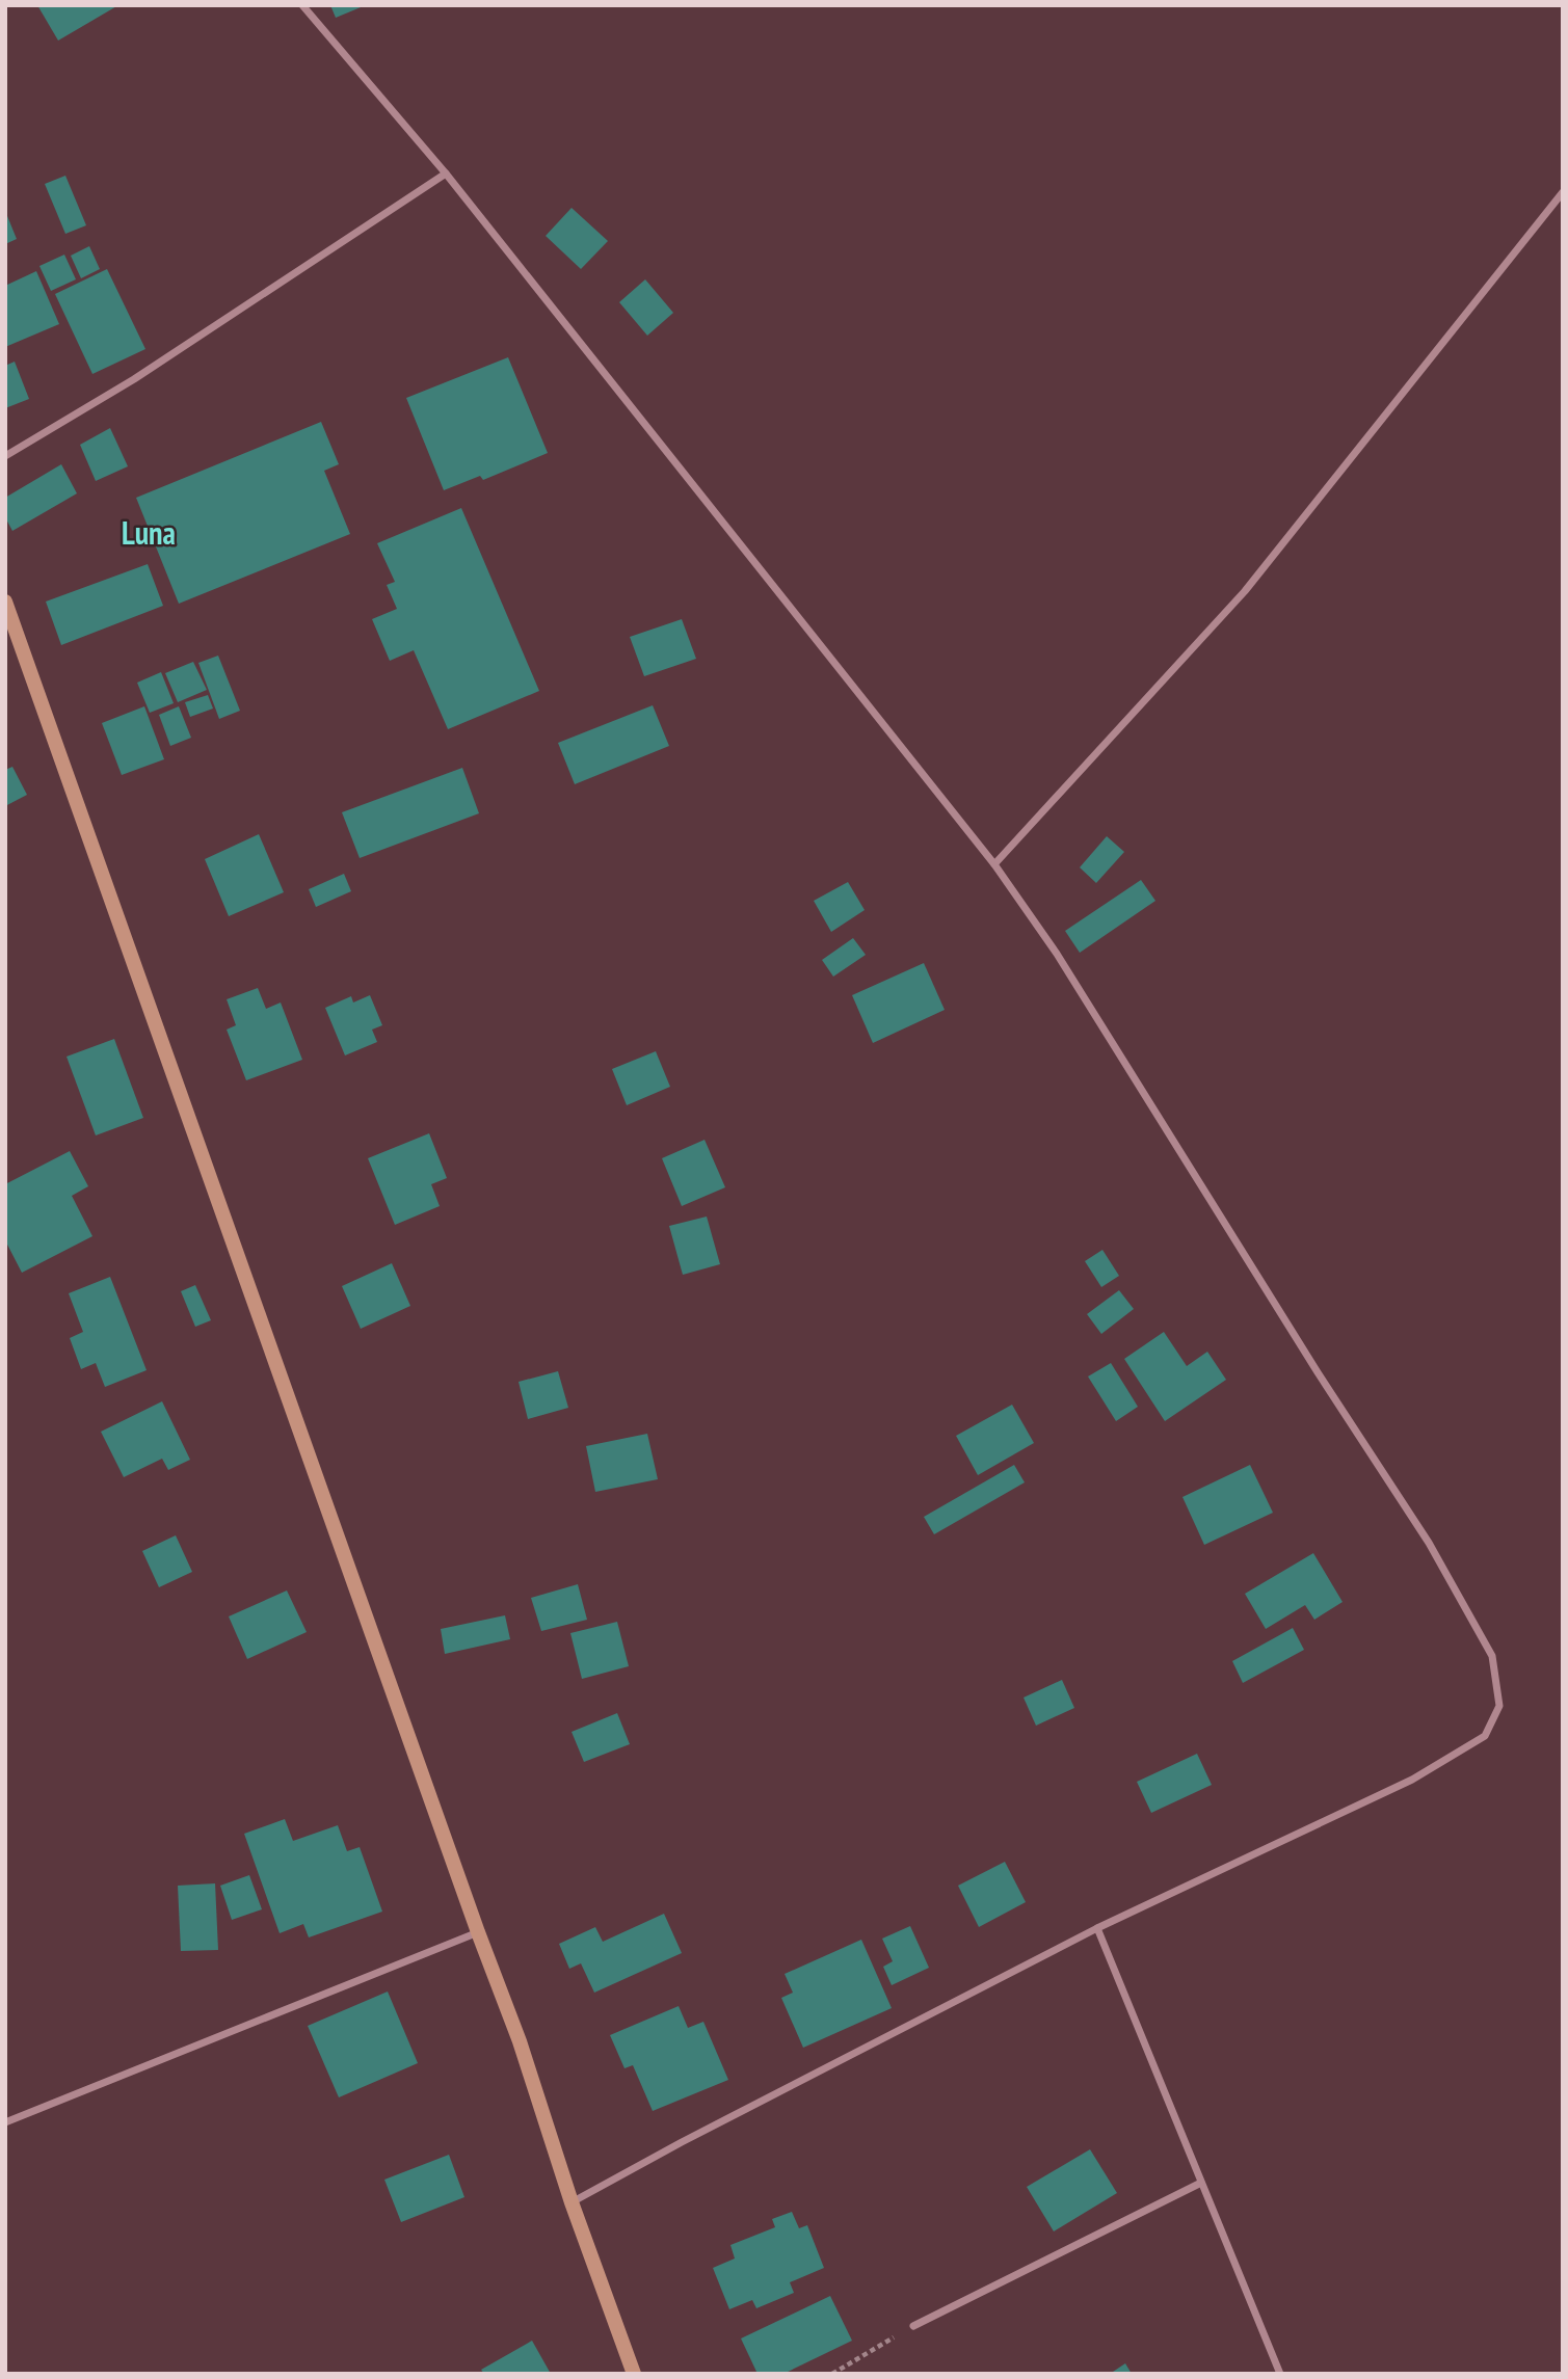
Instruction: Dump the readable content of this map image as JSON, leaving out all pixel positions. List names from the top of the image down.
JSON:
{
  "districts": ["Luna"]
}
